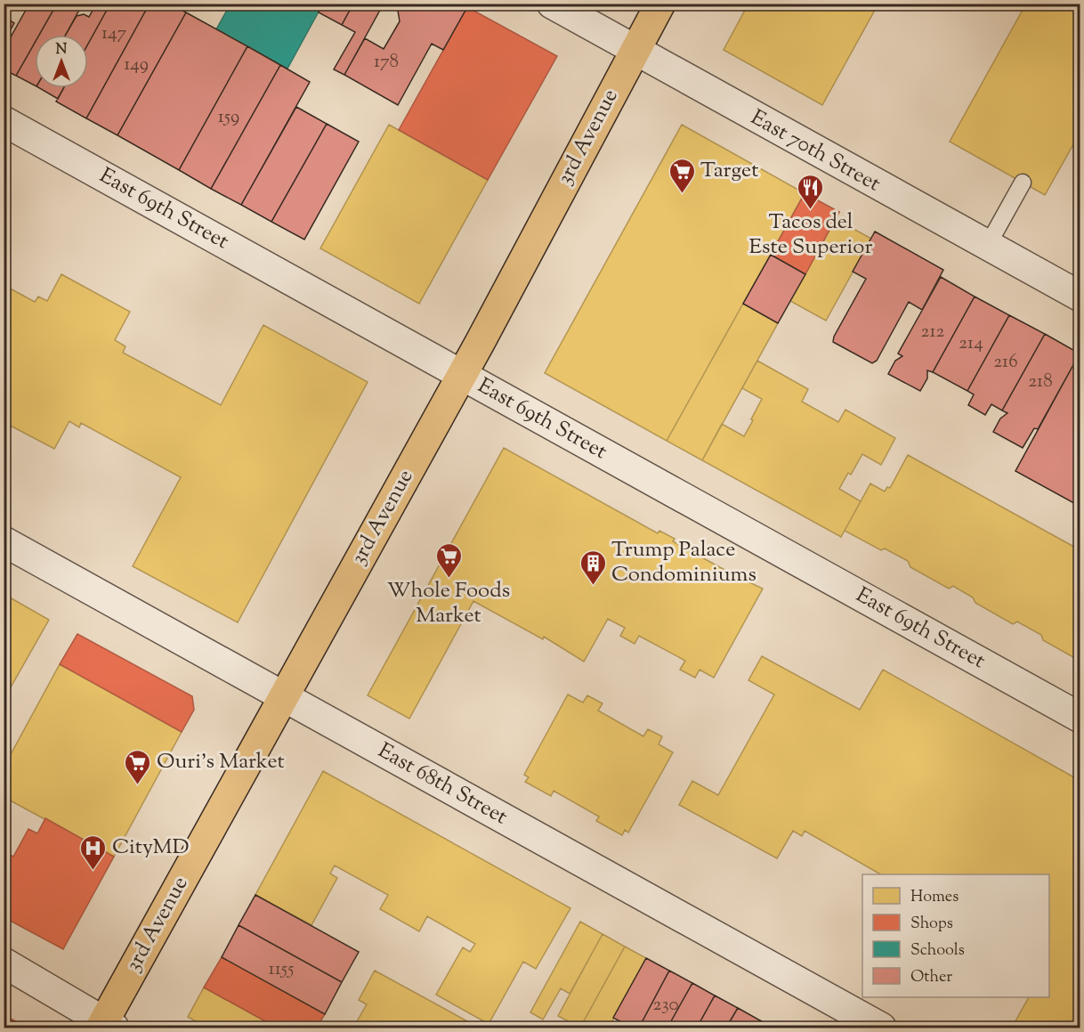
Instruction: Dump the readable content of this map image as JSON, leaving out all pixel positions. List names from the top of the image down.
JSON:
{
  "streets": {
    "main road": ["3rd Avenue"],
    "street": ["East 70th Street", "East 69th Street", "East 68th Street"]
  },
  "crossings": [
    ["3rd Avenue", "East 70th Street"],
    ["3rd Avenue", "East 69th Street"],
    ["3rd Avenue", "East 68th Street"]
  ],
  "places": {
    "supermarket": ["Target", "Whole Foods Market", "Ouri's Market"],
    "restaurant": ["Tacos del Este Superior"],
    "building": ["Trump Palace Condominiums"],
    "hospital": ["CityMD"]
  },
  "house_numbers": [
    "147",
    "178",
    "149",
    "159",
    "212",
    "214",
    "216",
    "218",
    "1155",
    "230"
  ],
  "legend": [
    "Homes",
    "Shops",
    "Schools",
    "Other"
  ],
  "north": "top"
}
